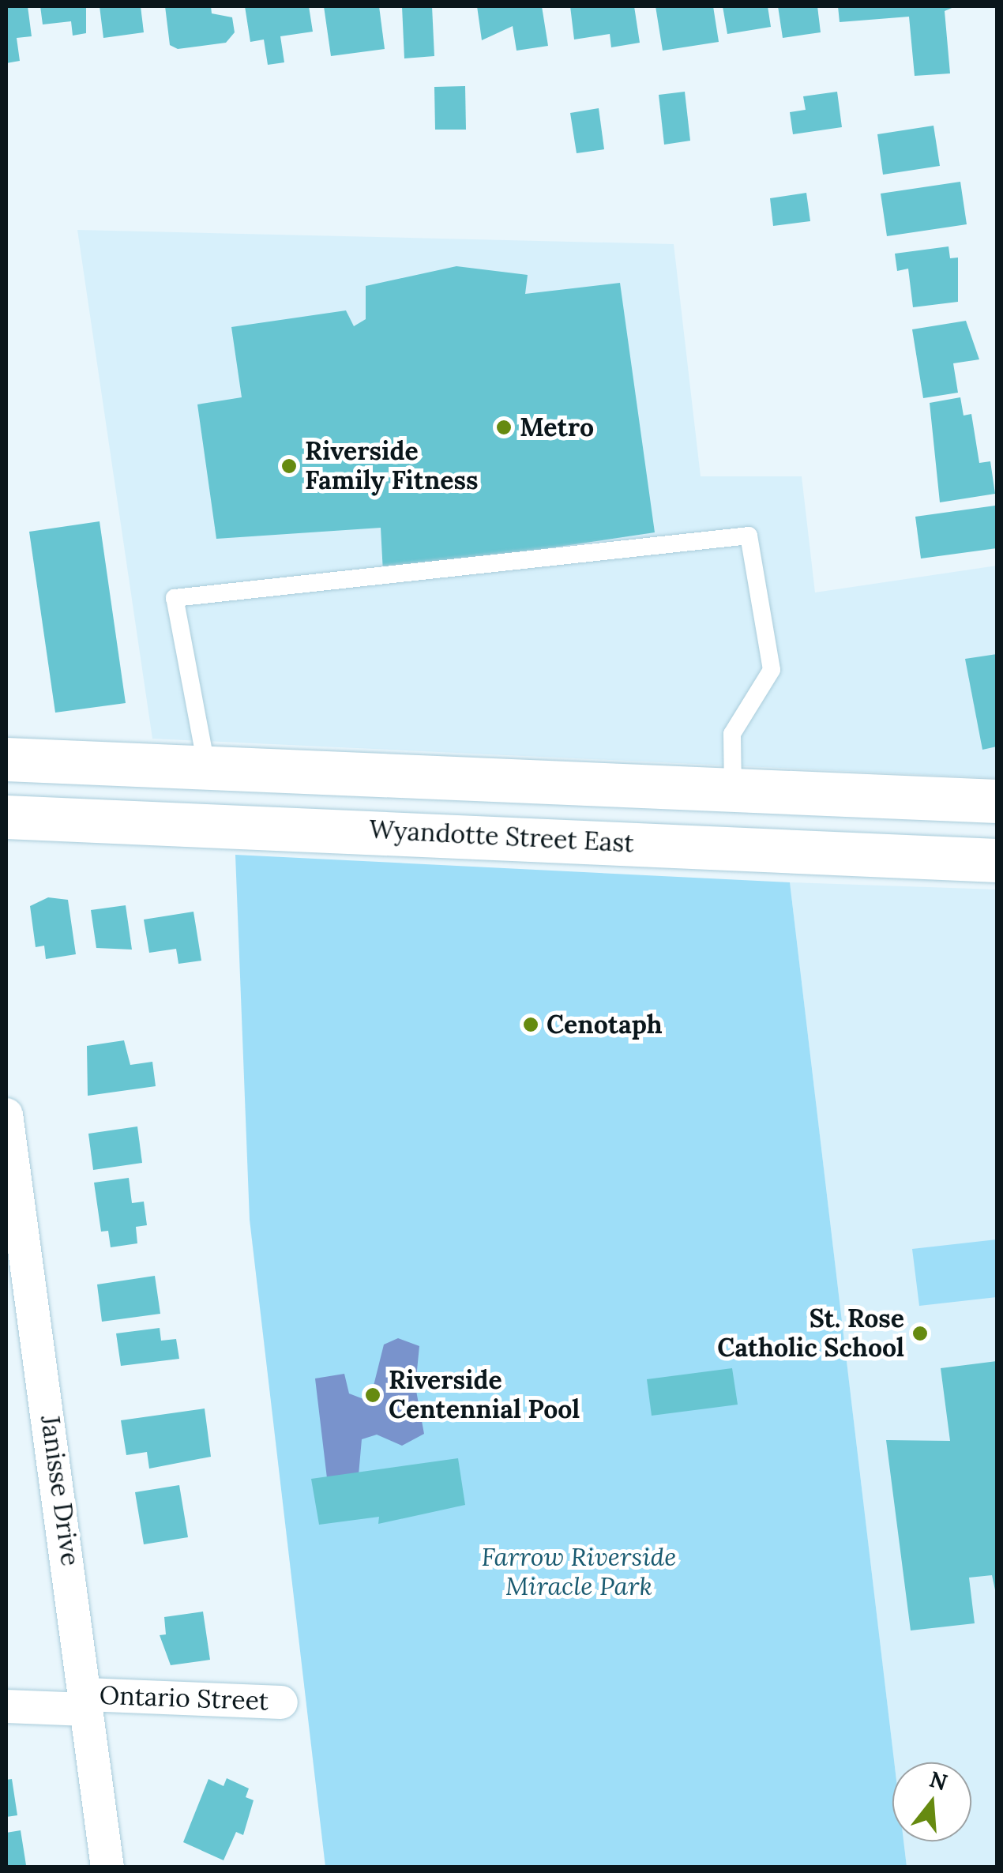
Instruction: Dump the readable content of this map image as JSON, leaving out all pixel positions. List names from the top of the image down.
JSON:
{
  "streets": {
    "main road": ["Wyandotte Street East"],
    "street": ["Janisse Drive", "Ontario Street"]
  },
  "crossings": [
    ["Janisse Drive", "Ontario Street"]
  ],
  "parks": ["Farrow Riverside Miracle Park"],
  "places": [
    "Metro",
    "Riverside Family Fitness",
    "Cenotaph",
    "St. Rose Catholic School",
    "Riverside Centennial Pool"
  ],
  "north": "top"
}
